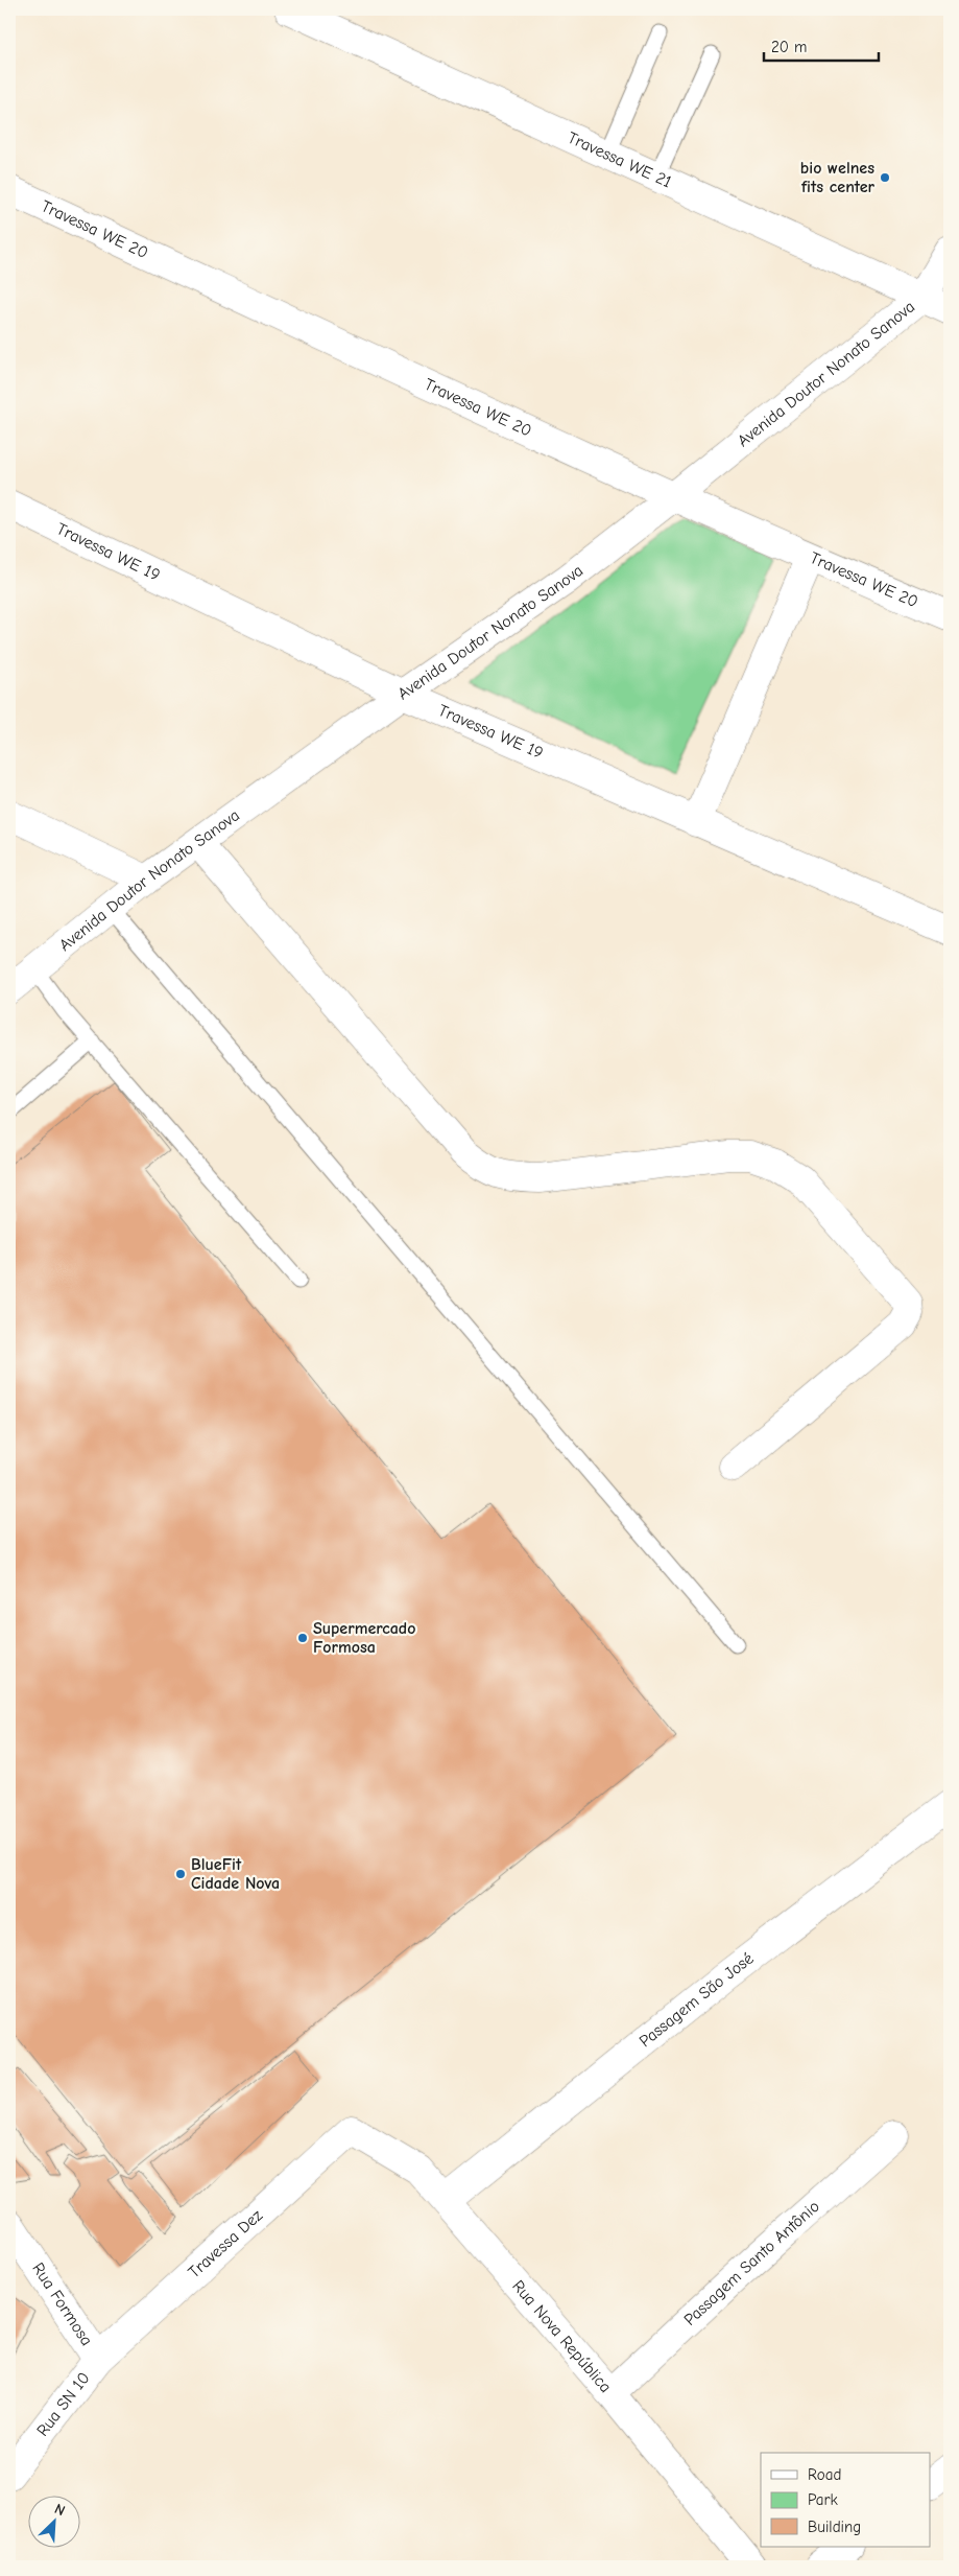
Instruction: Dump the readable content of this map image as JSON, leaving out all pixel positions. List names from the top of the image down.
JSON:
{
  "streets": {
    "street": [
      "Travessa WE 21",
      "Travessa WE 20",
      "Avenida Doutor Nonato Sanova",
      "Travessa WE 19",
      "Passagem São José",
      "Travessa Dez",
      "Passagem Santo Antônio",
      "Rua Formosa",
      "Rua Nova República",
      "Rua SN 10"
    ]
  },
  "crossings": [
    ["Travessa WE 21", "Avenida Doutor Nonato Sanova"],
    ["Travessa WE 20", "Avenida Doutor Nonato Sanova"],
    ["Avenida Doutor Nonato Sanova", "Travessa WE 19"],
    ["Passagem São José", "Rua Nova República"],
    ["Travessa Dez", "Rua Formosa"],
    ["Travessa Dez", "Rua Nova República"],
    ["Travessa Dez", "Rua SN 10"],
    ["Passagem Santo Antônio", "Rua Nova República"],
    ["Rua Formosa", "Rua SN 10"]
  ],
  "places": ["bio welnes fits center", "Supermercado Formosa", "BlueFit Cidade Nova"],
  "legend": ["Road", "Park", "Building"],
  "scale_bar": "20 m",
  "north": "top right"
}
